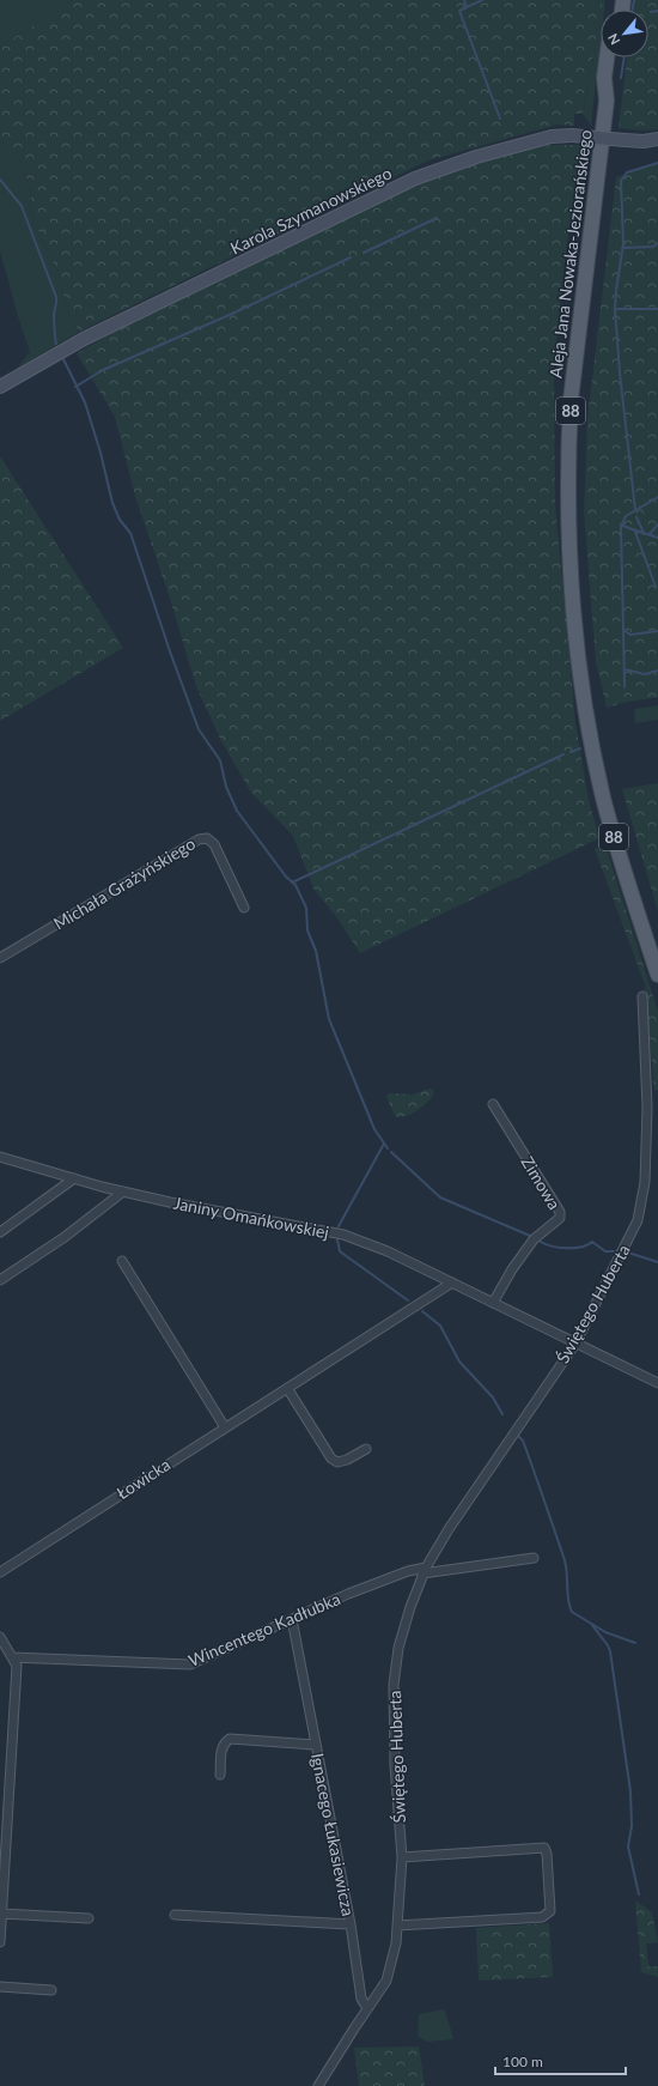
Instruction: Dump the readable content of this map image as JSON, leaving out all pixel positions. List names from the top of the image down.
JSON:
{
  "streets": {
    "main road": ["Aleja Jana Nowaka-Jeziorańskiego", "88"],
    "street": [
      "Karola Szymanowskiego",
      "Michała Grażyńskiego",
      "Zimowa",
      "Janiny Omańkowskiej",
      "Świętego Huberta",
      "Łowicka",
      "Wincentego Kadłubka",
      "Ignacego Łukasiewicza"
    ]
  },
  "crossings": [
    ["Zimowa", "Janiny Omańkowskiej"],
    ["Janiny Omańkowskiej", "Świętego Huberta"],
    ["Janiny Omańkowskiej", "Łowicka"],
    ["Świętego Huberta", "Wincentego Kadłubka"],
    ["Świętego Huberta", "Ignacego Łukasiewicza"],
    ["Wincentego Kadłubka", "Ignacego Łukasiewicza"]
  ],
  "scale_bar": "100 m",
  "north": "bottom left"
}
